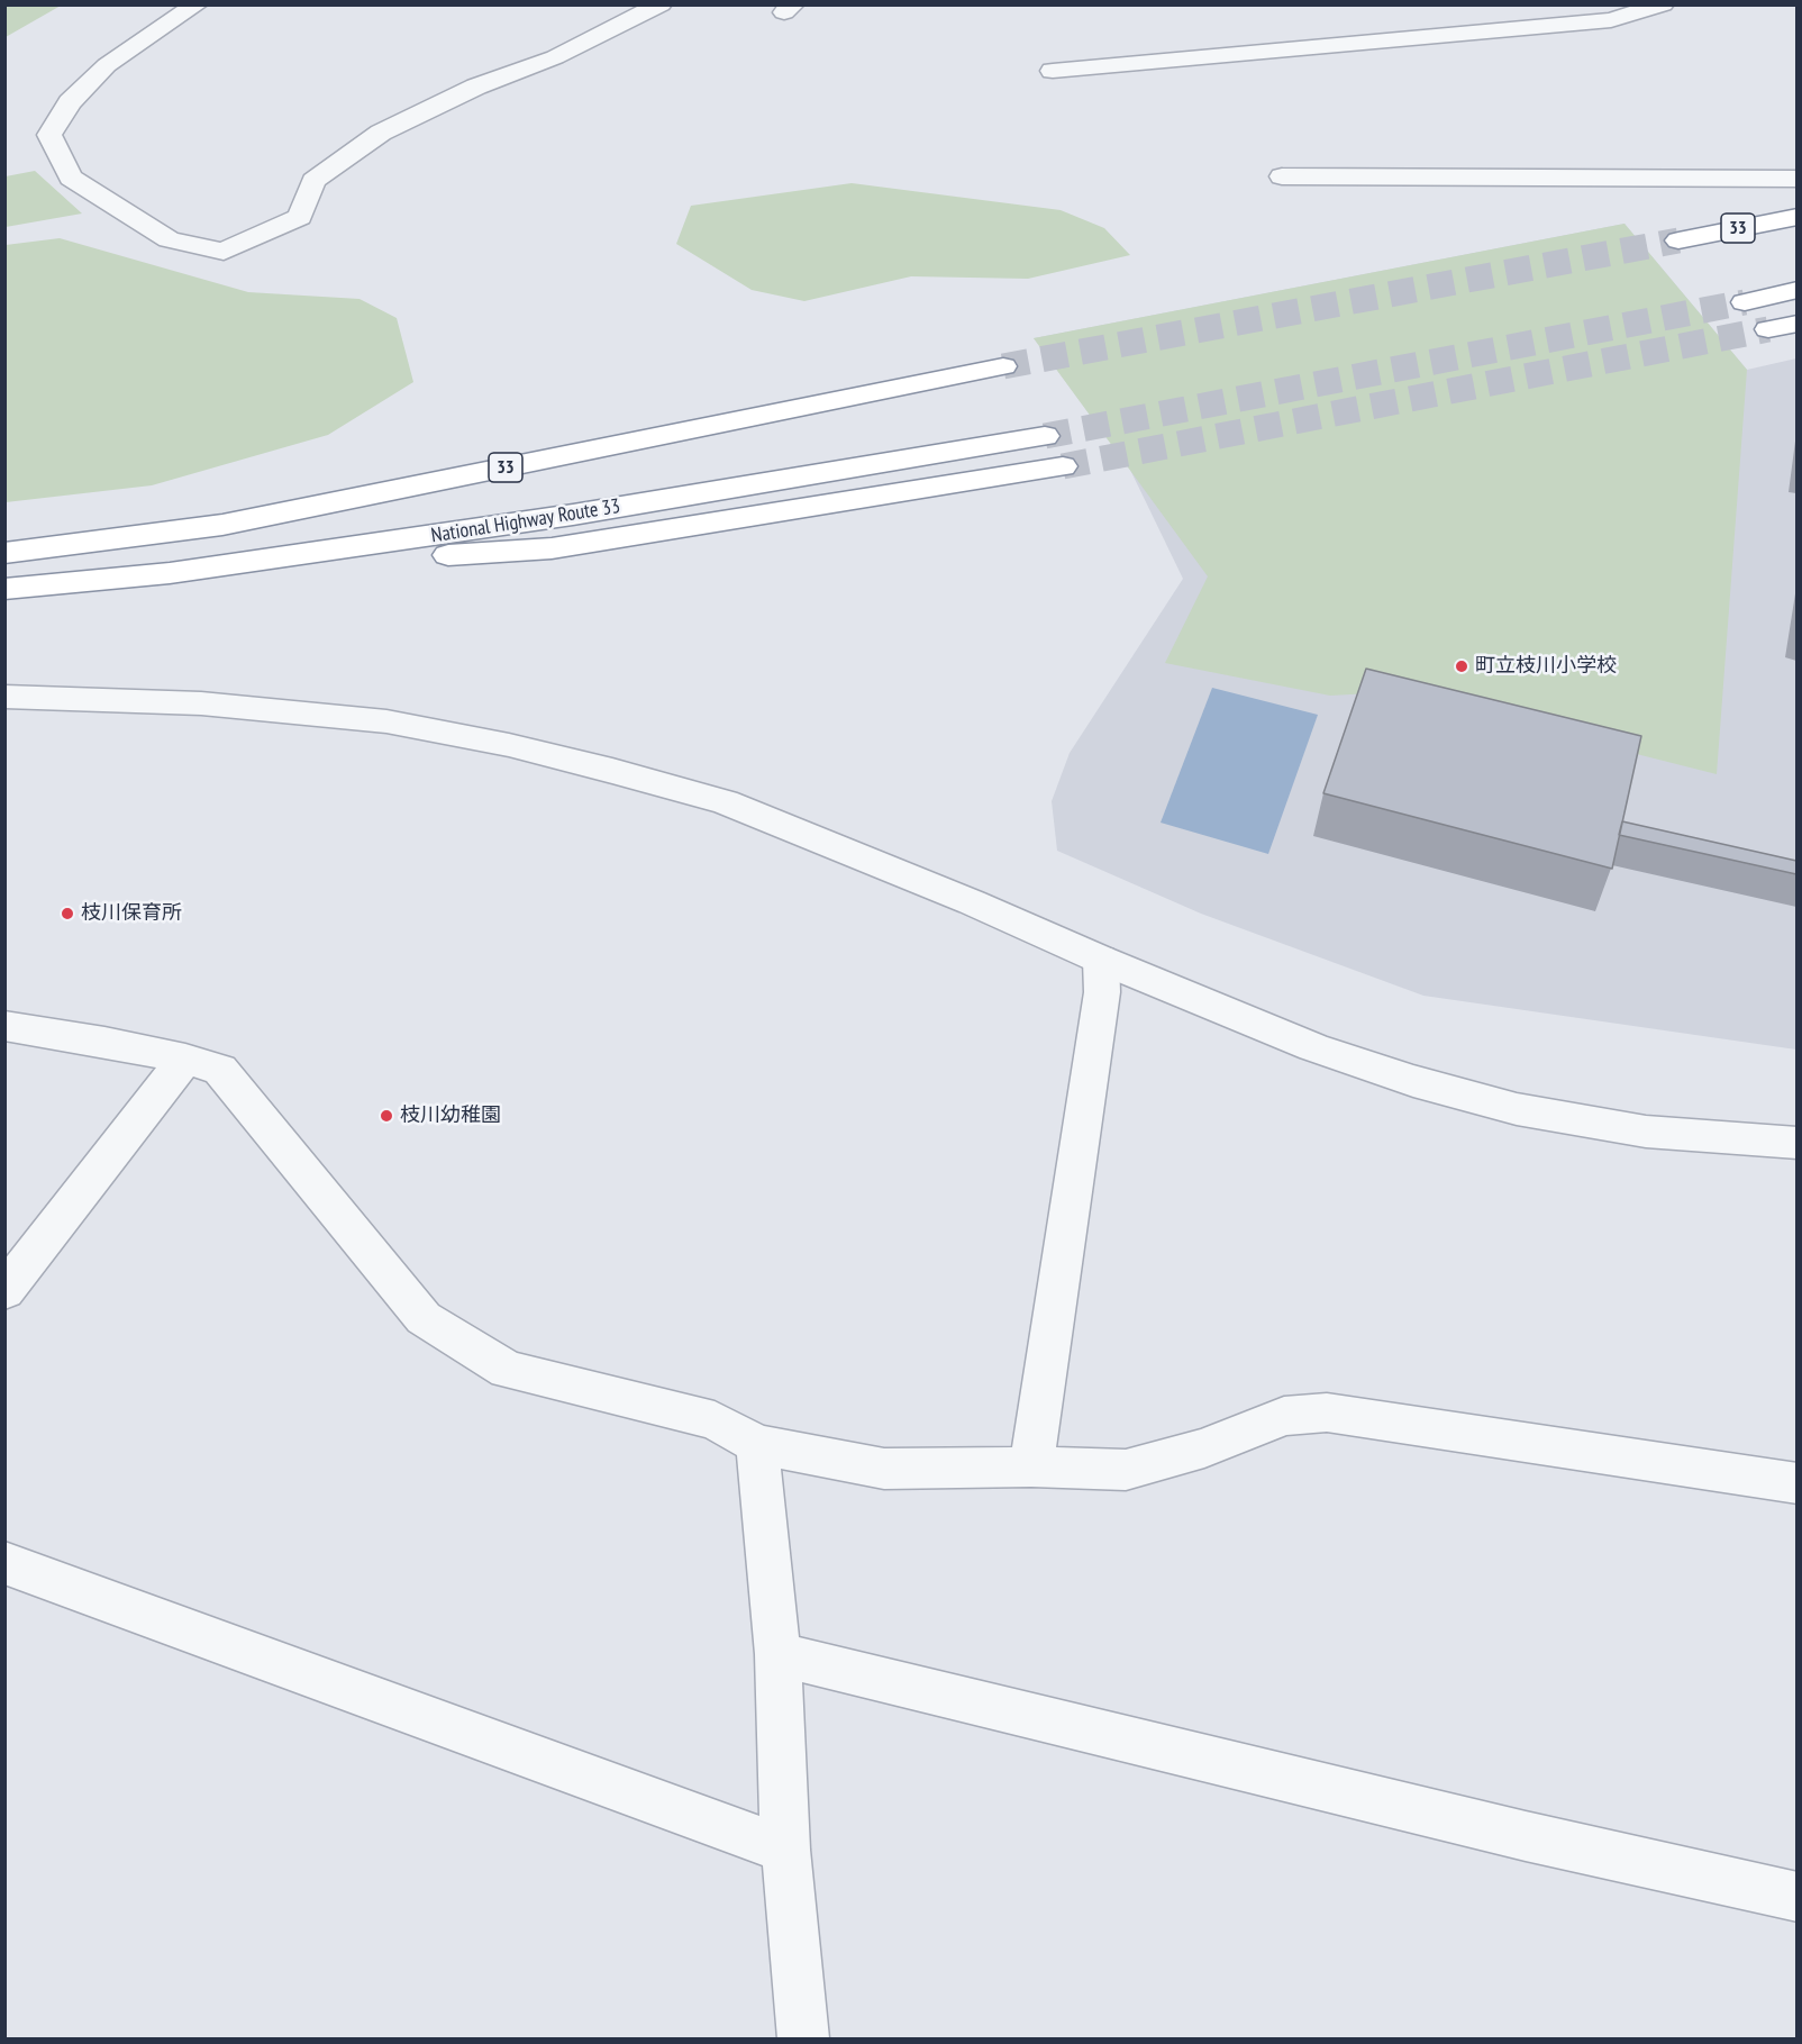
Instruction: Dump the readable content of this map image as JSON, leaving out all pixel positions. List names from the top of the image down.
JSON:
{
  "streets": {
    "highway": ["33", "National Highway Route 33"]
  },
  "places": ["町立枝川小学校", "枝川保育所", "枝川幼稚園"]
}
